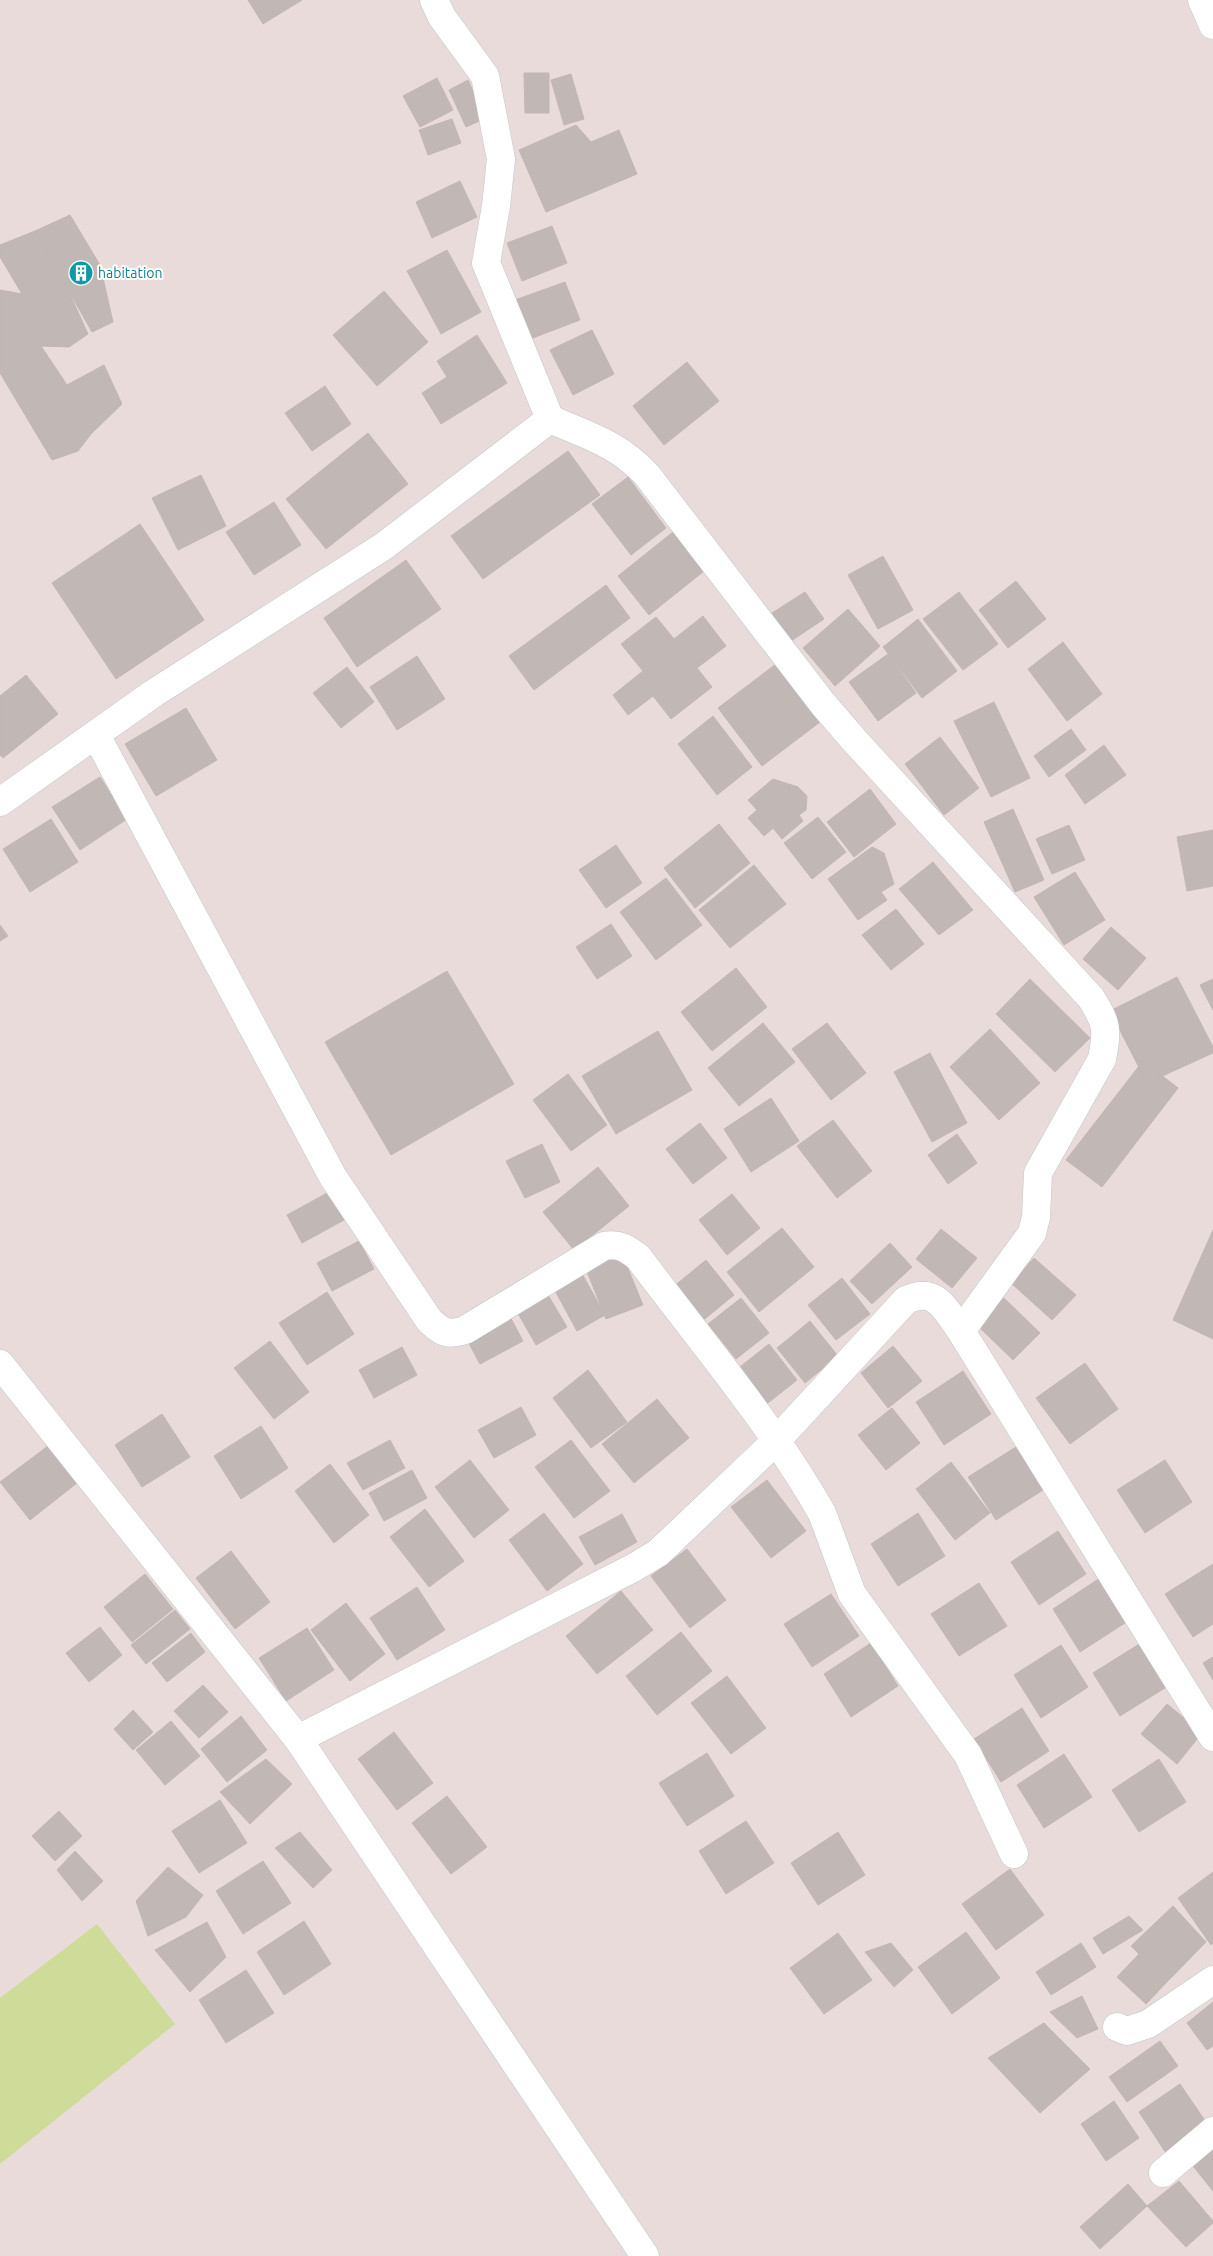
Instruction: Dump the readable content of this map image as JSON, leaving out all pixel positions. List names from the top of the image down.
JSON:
{
  "places": {
    "building": ["habitation"]
  }
}
